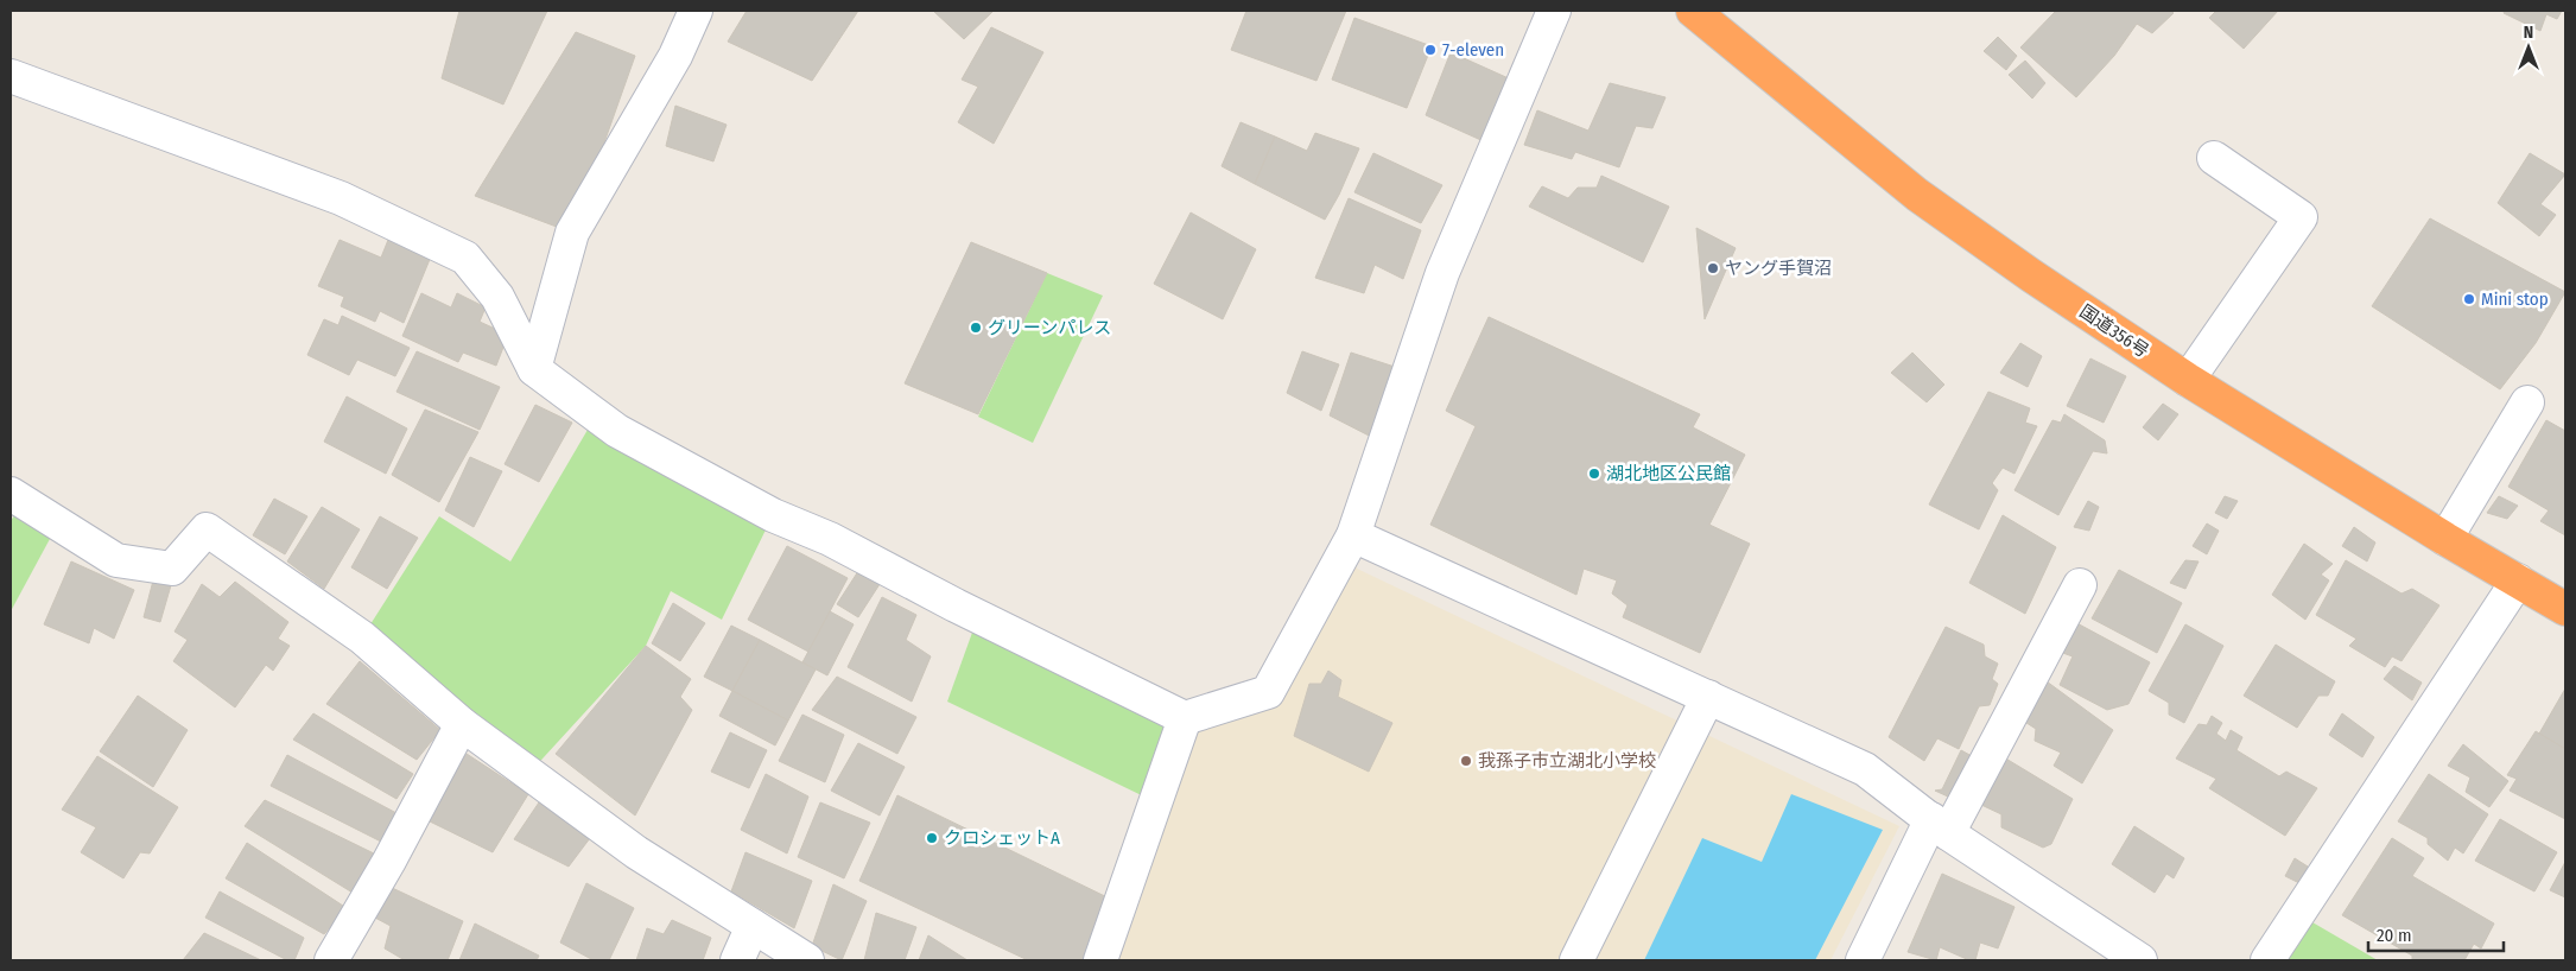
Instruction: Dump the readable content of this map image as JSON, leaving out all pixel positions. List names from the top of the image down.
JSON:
{
  "streets": {
    "highway": ["国道356号"]
  },
  "places": [
    "7-eleven",
    "ヤング手賀沼",
    "Mini stop",
    "グリーンパレス",
    "湖北地区公民館",
    "我孫子市立湖北小学校",
    "クロシェットA"
  ],
  "scale_bar": "20 m",
  "north": "top"
}
